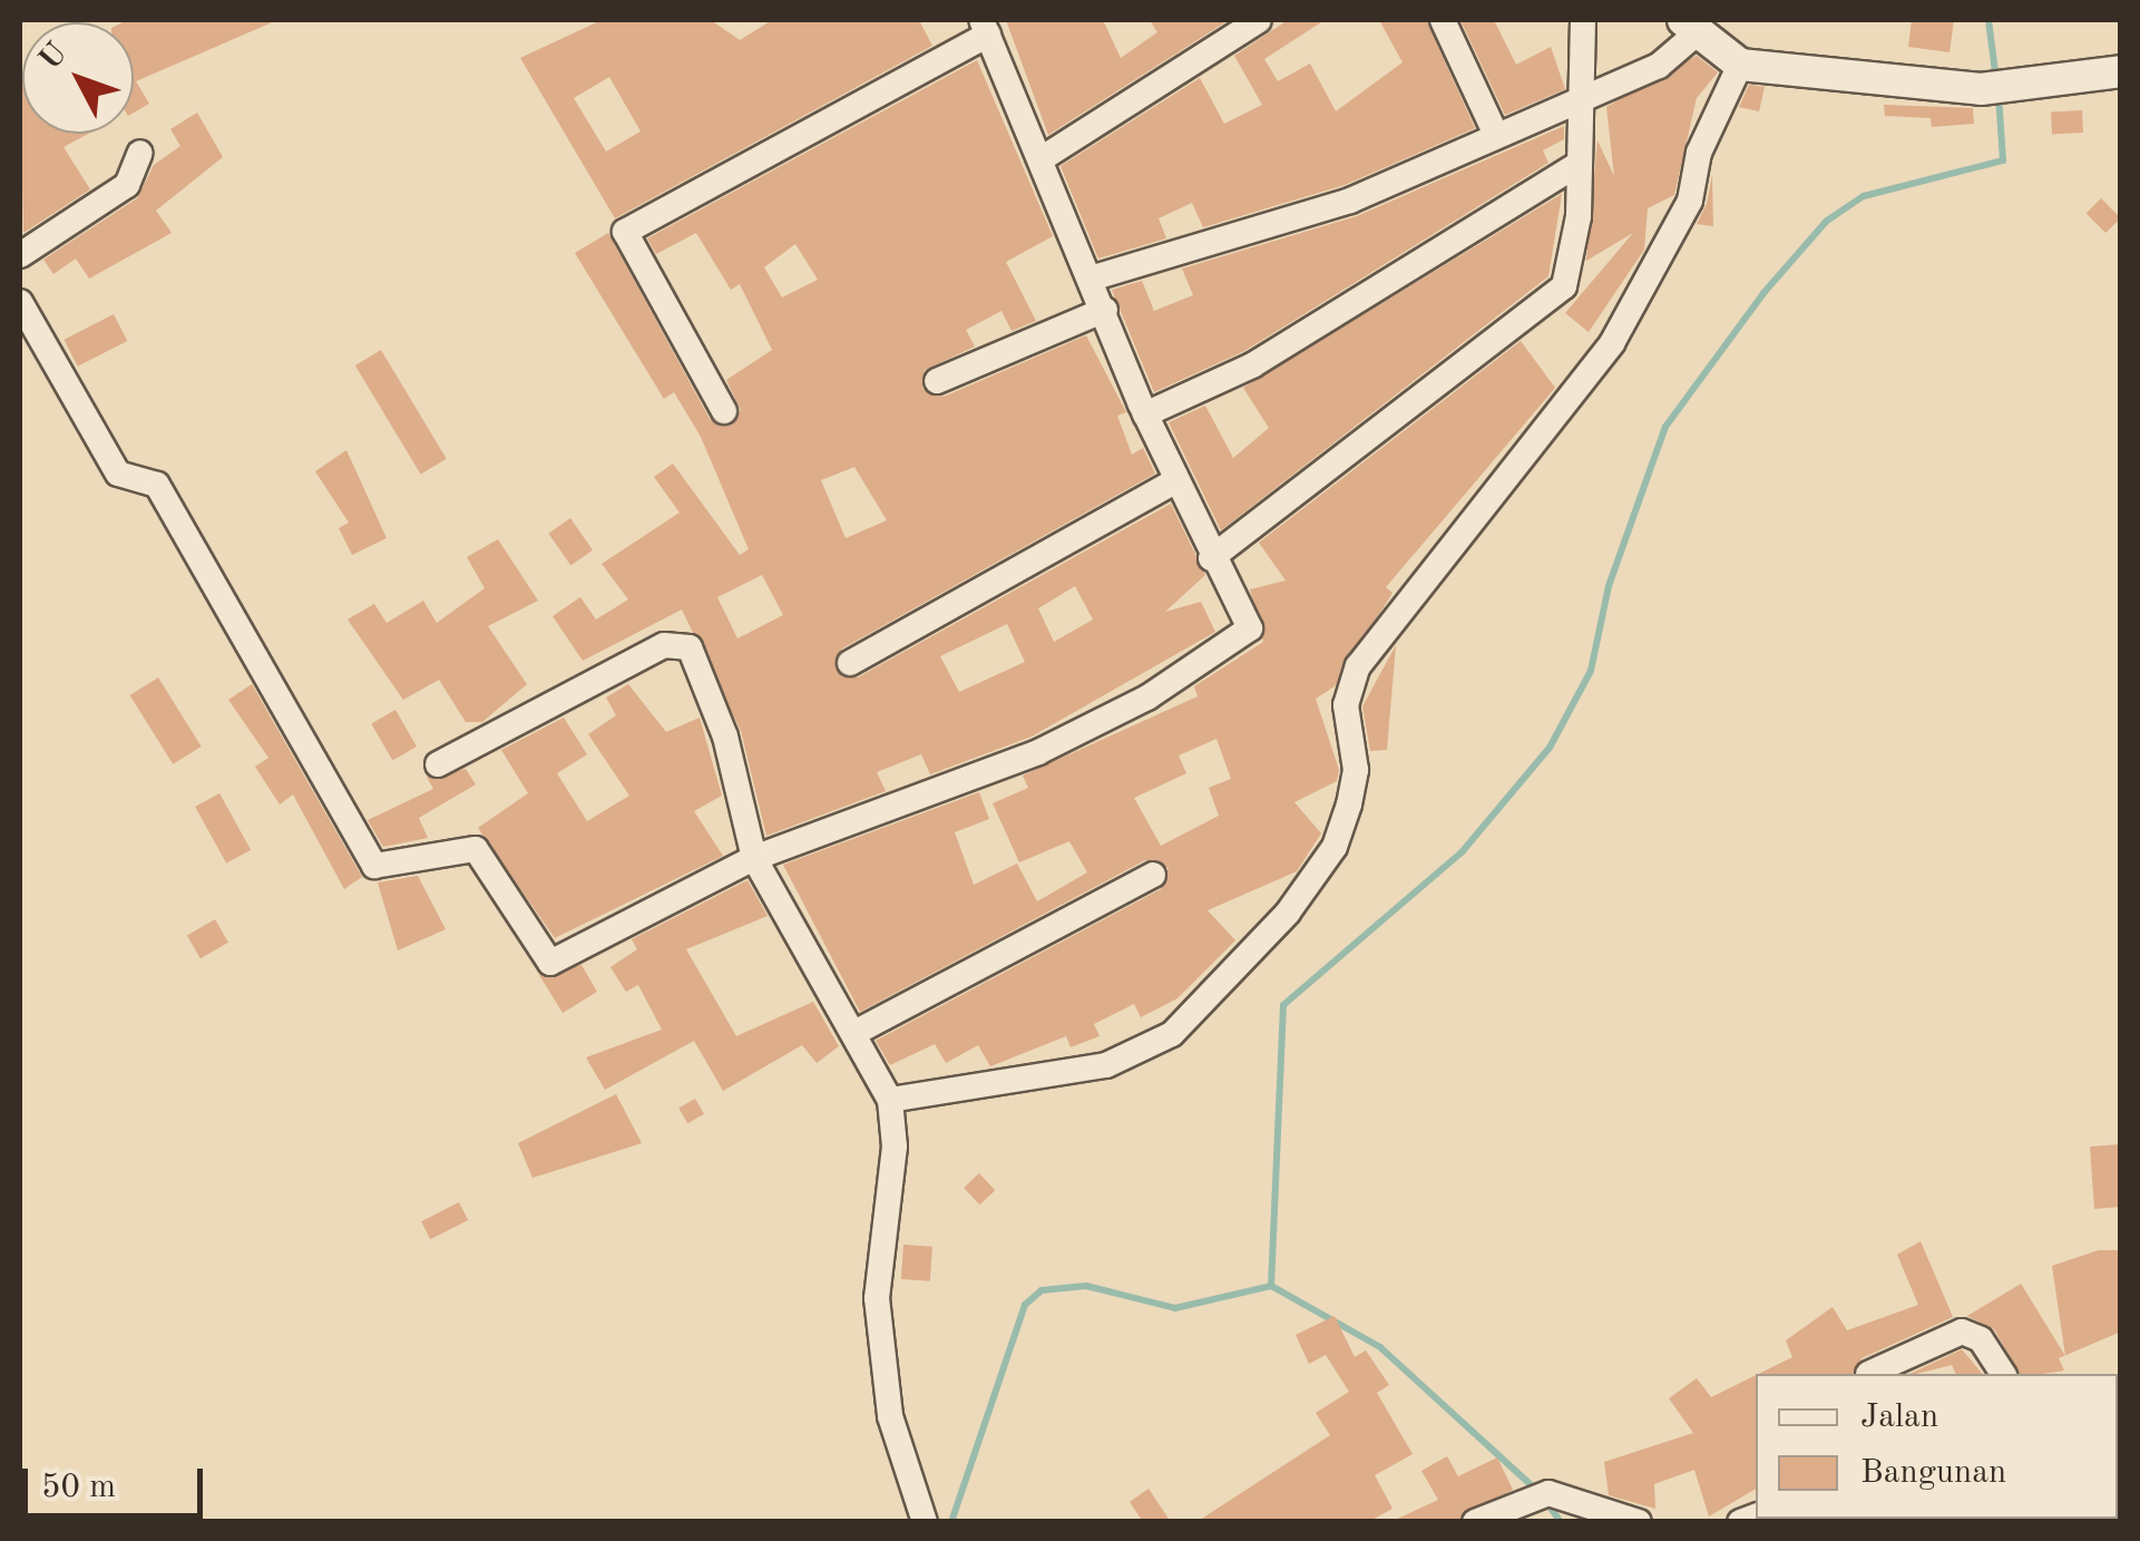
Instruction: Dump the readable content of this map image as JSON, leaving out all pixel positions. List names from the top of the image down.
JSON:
{
  "legend": ["Jalan", "Bangunan"],
  "scale_bar": "50 m",
  "north": "top left"
}
